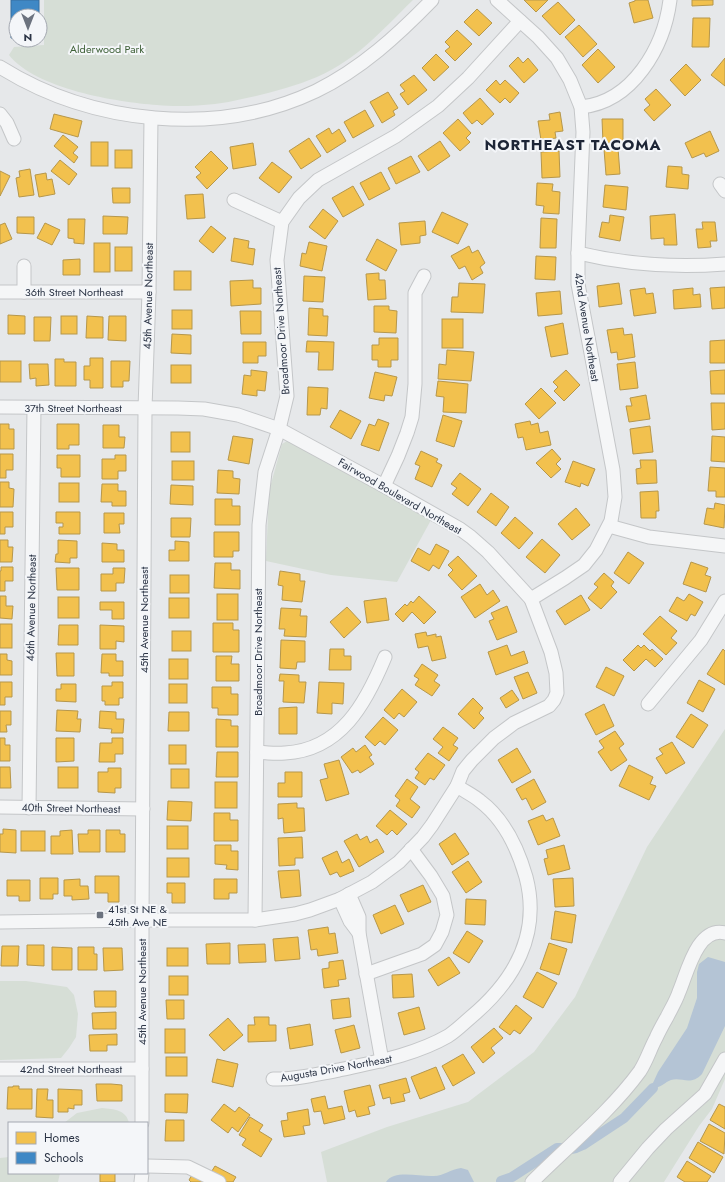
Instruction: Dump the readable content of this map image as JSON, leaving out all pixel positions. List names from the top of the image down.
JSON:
{
  "streets": {
    "street": [
      "36th Street Northeast",
      "45th Avenue Northeast",
      "42nd Avenue Northeast",
      "Broadmoor Drive Northeast",
      "37th Street Northeast",
      "Fairwood Boulevard Northeast",
      "46th Avenue Northeast",
      "40th Street Northeast",
      "Augusta Drive Northeast",
      "42nd Street Northeast"
    ]
  },
  "crossings": [
    ["36th Street Northeast", "45th Avenue Northeast"],
    ["45th Avenue Northeast", "37th Street Northeast"],
    ["45th Avenue Northeast", "Fairwood Boulevard Northeast"],
    ["45th Avenue Northeast", "40th Street Northeast"],
    ["45th Avenue Northeast", "42nd Street Northeast"],
    ["42nd Avenue Northeast", "Broadmoor Drive Northeast"],
    ["42nd Avenue Northeast", "Fairwood Boulevard Northeast"],
    ["Broadmoor Drive Northeast", "Fairwood Boulevard Northeast"],
    ["37th Street Northeast", "Fairwood Boulevard Northeast"],
    ["37th Street Northeast", "46th Avenue Northeast"],
    ["Fairwood Boulevard Northeast", "Augusta Drive Northeast"],
    ["46th Avenue Northeast", "40th Street Northeast"]
  ],
  "districts": ["NORTHEAST TACOMA"],
  "parks": ["Alderwood Park"],
  "places": {
    "transit": ["41st St NE & 45th Ave NE"]
  },
  "legend": ["Homes", "Schools"],
  "north": "bottom"
}
